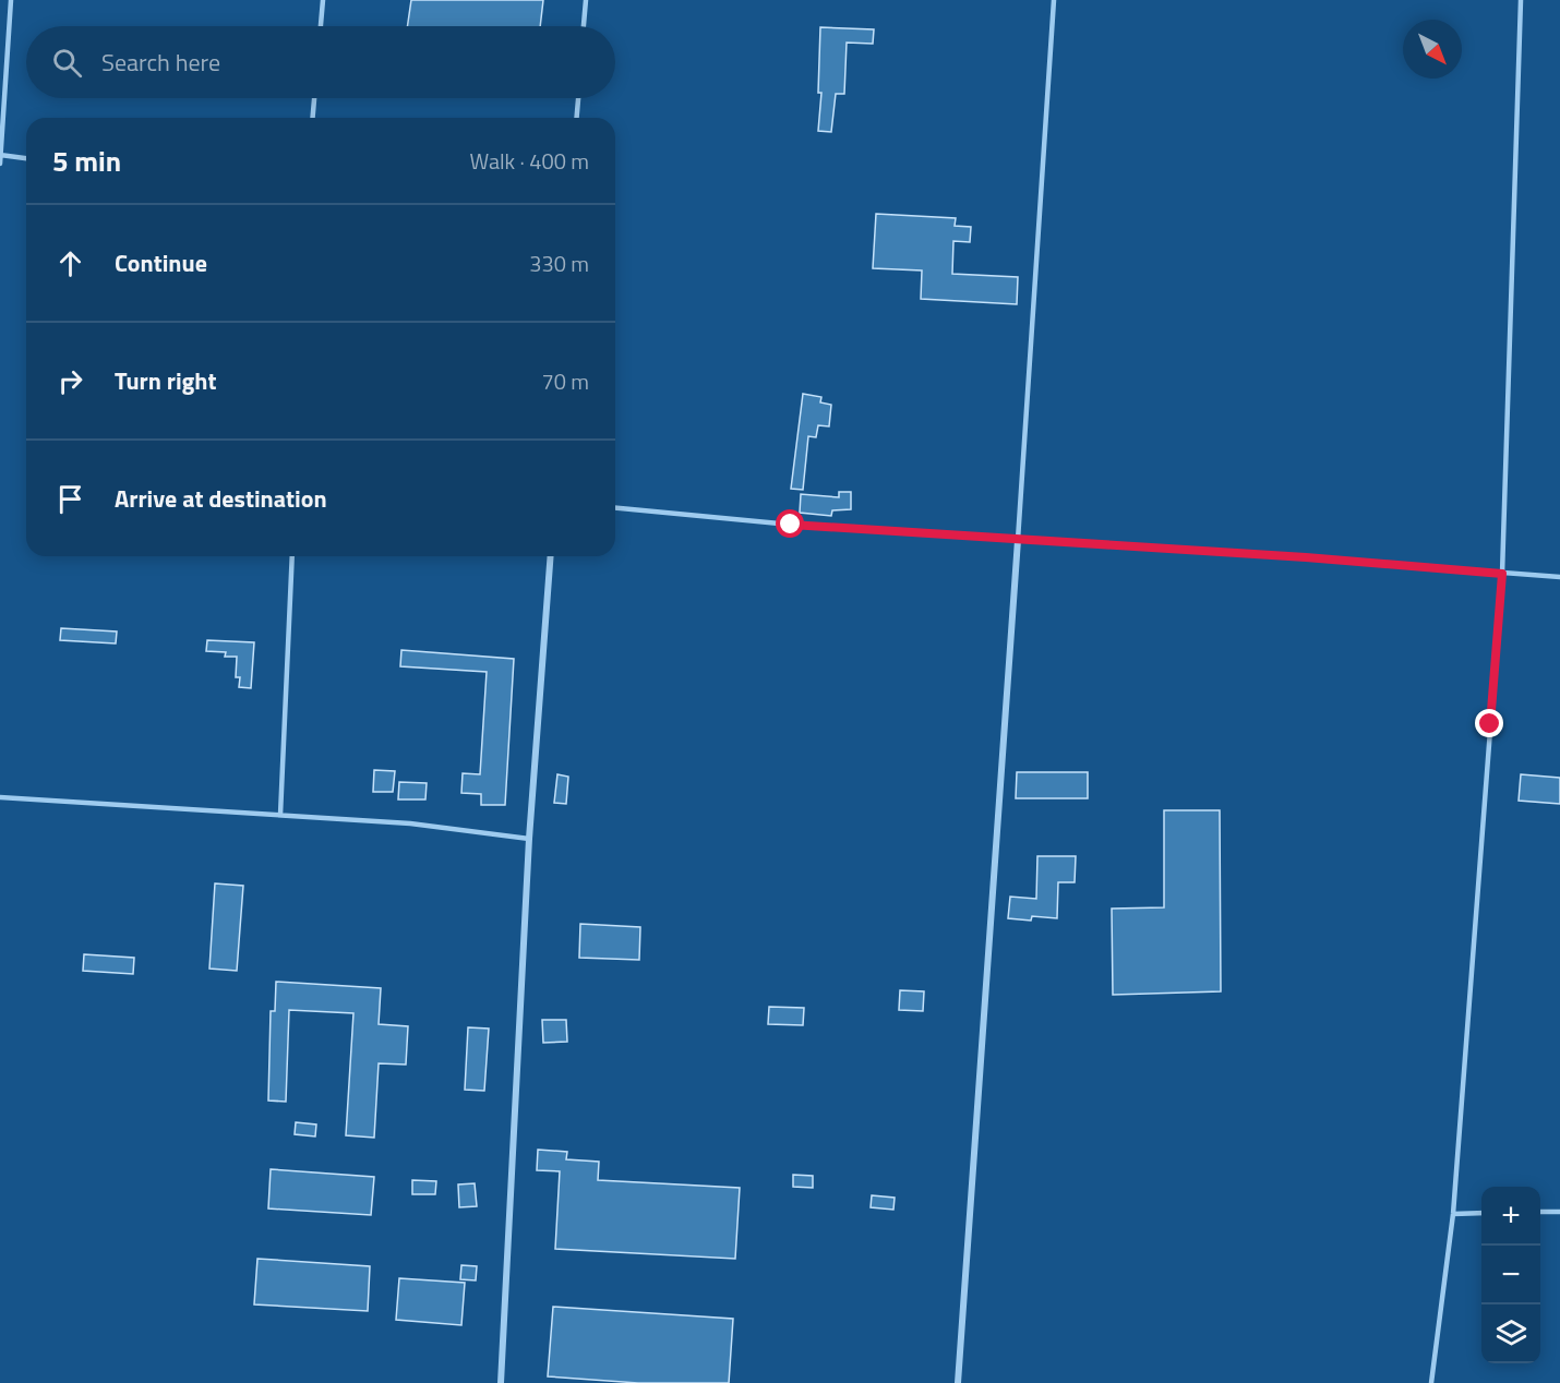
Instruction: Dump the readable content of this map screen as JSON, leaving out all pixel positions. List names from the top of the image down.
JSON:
{
  "north": "bottom right",
  "page": {
    "search": "Search here",
    "heading": ["5 min", "Walk · 400 m"],
    "list": [
      ["Continue", "330 m"],
      ["Turn right", "70 m"],
      "Arrive at destination"
    ],
    "map_buttons": ["+", "−"]
  }
}
